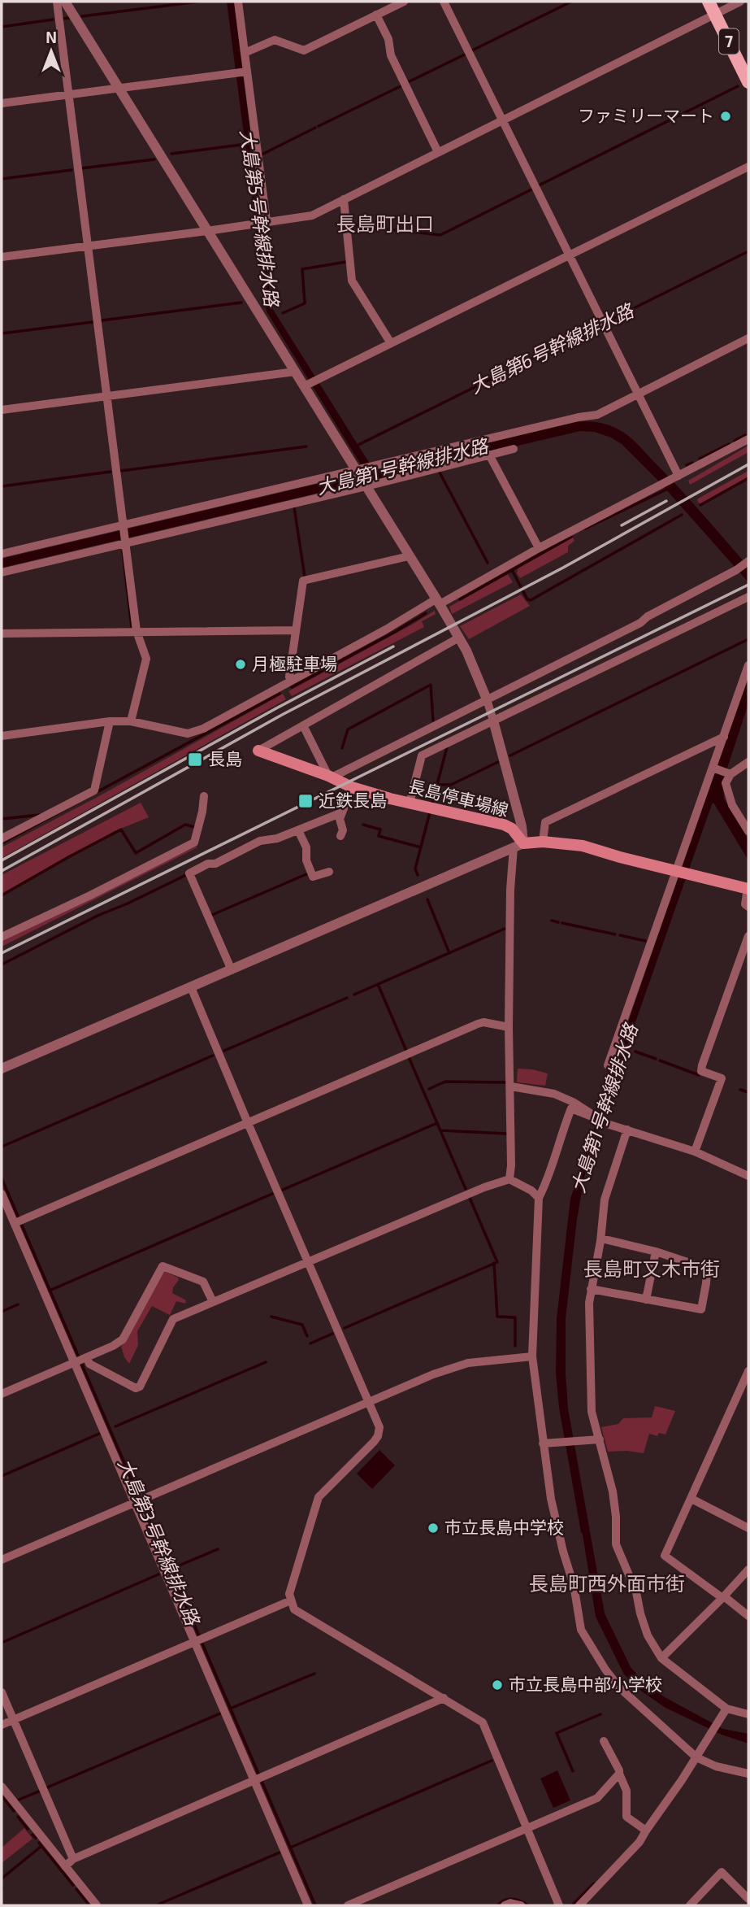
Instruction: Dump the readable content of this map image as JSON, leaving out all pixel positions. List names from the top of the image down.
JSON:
{
  "streets": {
    "main road": ["7", "長島停車場線"]
  },
  "districts": ["長島町出口", "長島町又木市街", "長島町西外面市街"],
  "water": [
    "大島第5号幹線排水路",
    "大島第6号幹線排水路",
    "大島第1号幹線排水路",
    "大島第3号幹線排水路"
  ],
  "places": {
    "other": [
      "ファミリーマート",
      "月極駐車場",
      "市立長島中学校",
      "市立長島中部小学校"
    ],
    "transit": ["長島", "近鉄長島"]
  },
  "north": "top"
}
